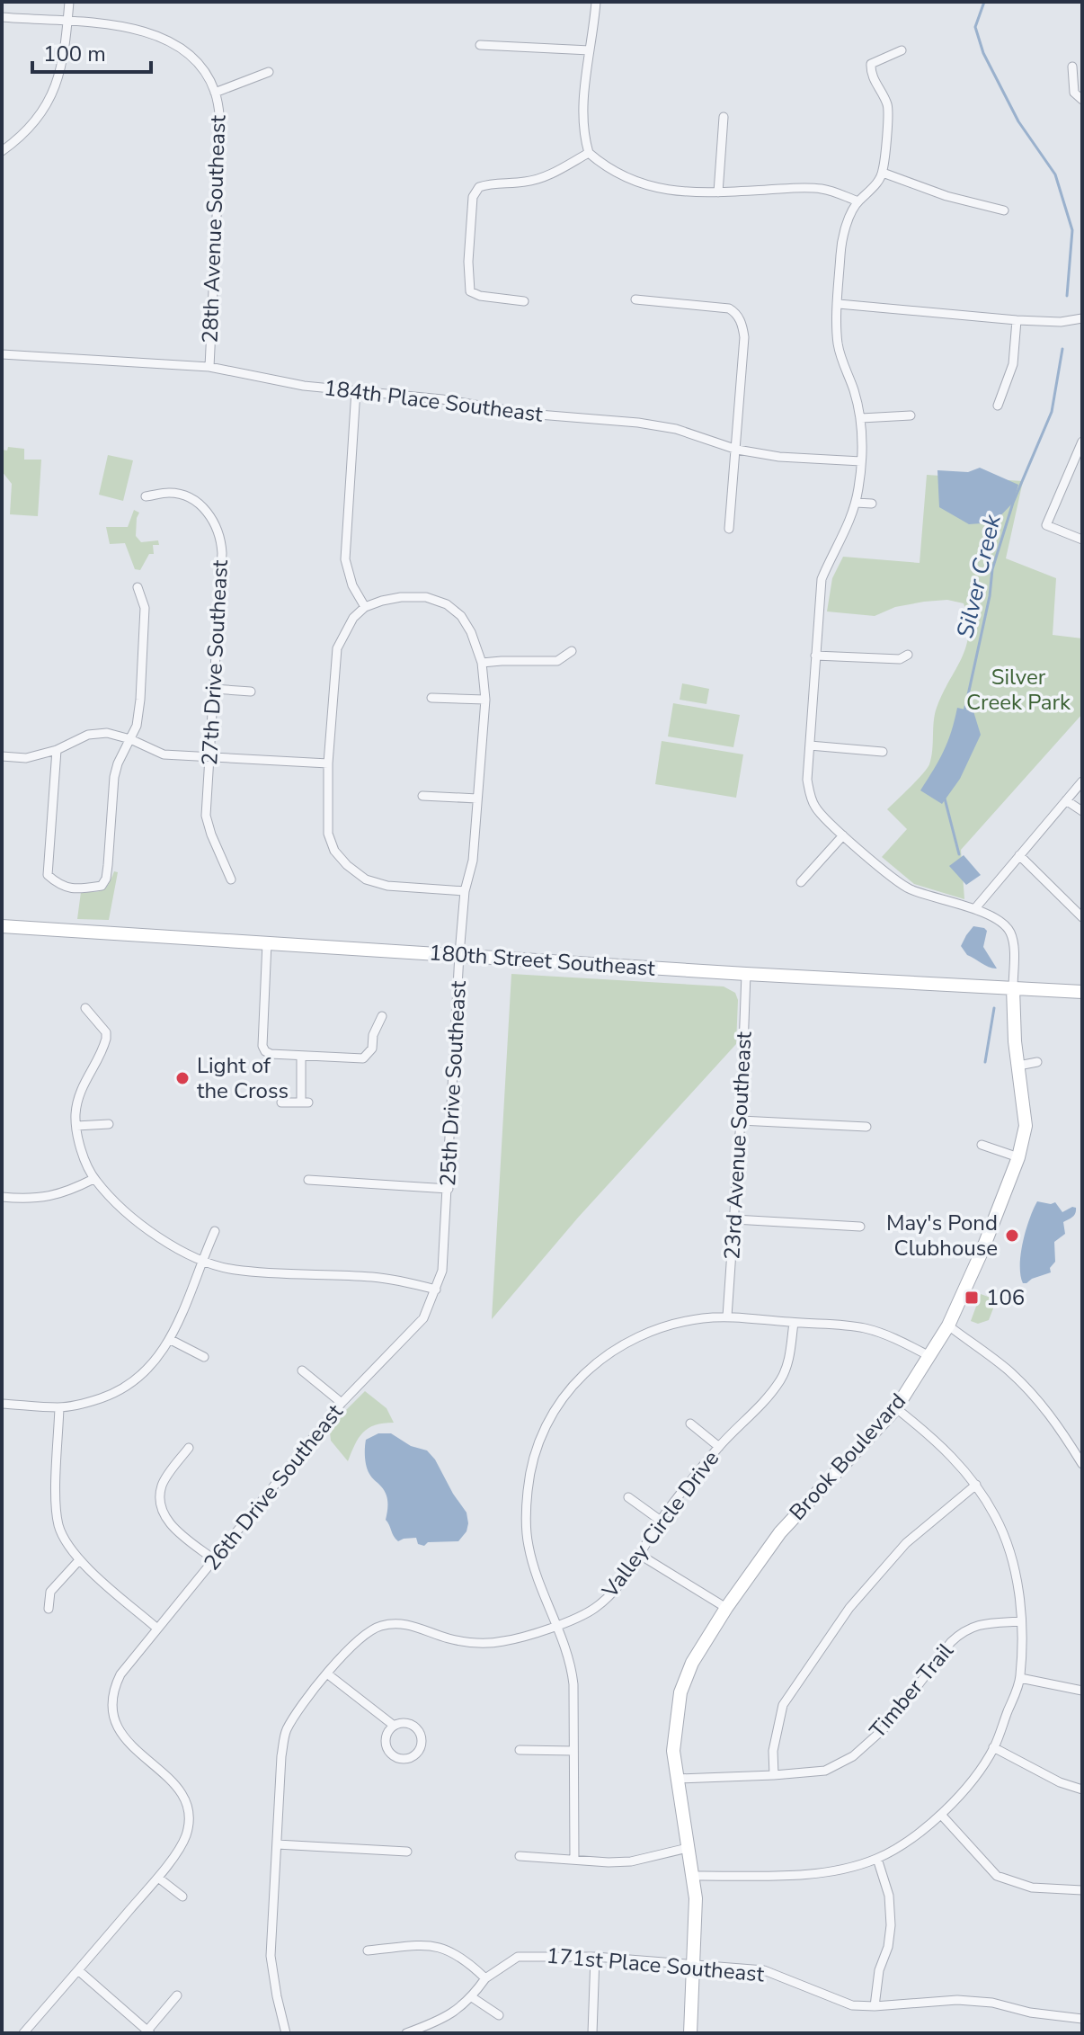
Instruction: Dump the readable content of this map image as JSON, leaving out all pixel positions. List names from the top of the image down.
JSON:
{
  "streets": {
    "street": [
      "28th Avenue Southeast",
      "184th Place Southeast",
      "27th Drive Southeast",
      "180th Street Southeast",
      "25th Drive Southeast",
      "23rd Avenue Southeast",
      "Brook Boulevard",
      "26th Drive Southeast",
      "Valley Circle Drive",
      "Timber Trail",
      "171st Place Southeast"
    ]
  },
  "crossings": [
    ["28th Avenue Southeast", "184th Place Southeast"],
    ["180th Street Southeast", "25th Drive Southeast"],
    ["180th Street Southeast", "23rd Avenue Southeast"],
    ["180th Street Southeast", "Brook Boulevard"],
    ["25th Drive Southeast", "26th Drive Southeast"],
    ["Brook Boulevard", "Timber Trail"]
  ],
  "water": ["Silver Creek"],
  "parks": ["Silver Creek Park"],
  "places": {
    "other": ["Light of the Cross", "May's Pond Clubhouse"],
    "transit": ["106"]
  },
  "scale_bar": "100 m"
}
